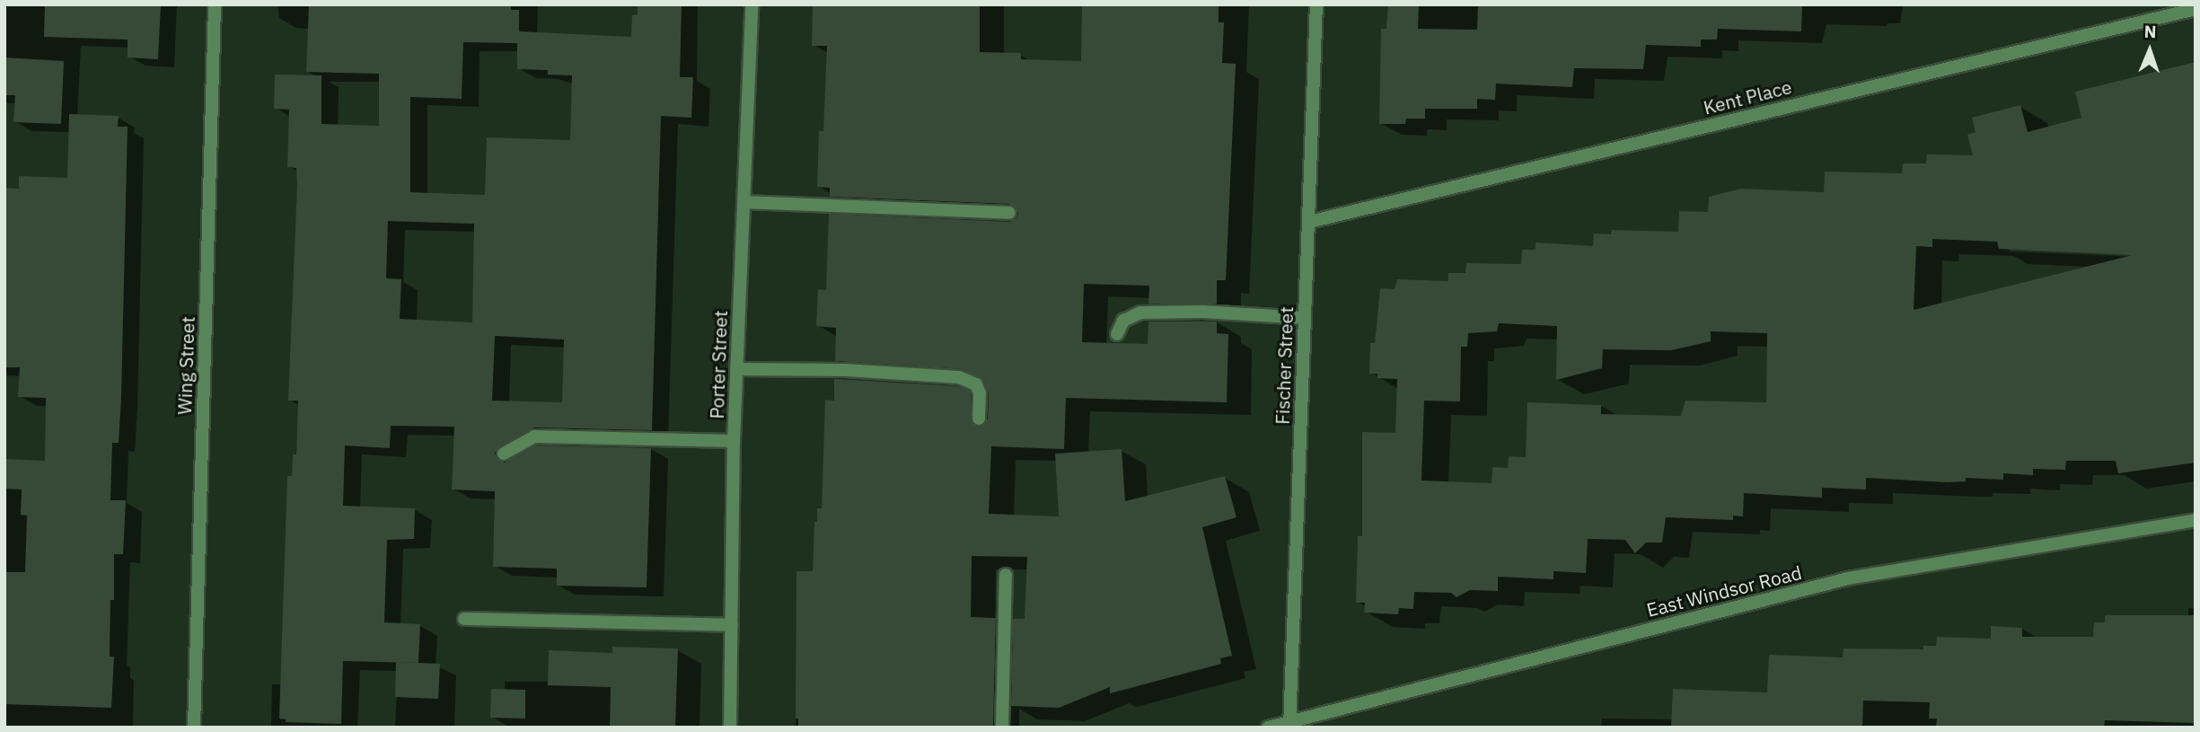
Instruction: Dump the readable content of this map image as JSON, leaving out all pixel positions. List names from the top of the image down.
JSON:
{
  "streets": {
    "street": [
      "Kent Place",
      "Porter Street",
      "Wing Street",
      "Fischer Street",
      "East Windsor Road"
    ]
  },
  "crossings": [
    ["Kent Place", "Fischer Street"],
    ["Fischer Street", "East Windsor Road"]
  ],
  "north": "top"
}
